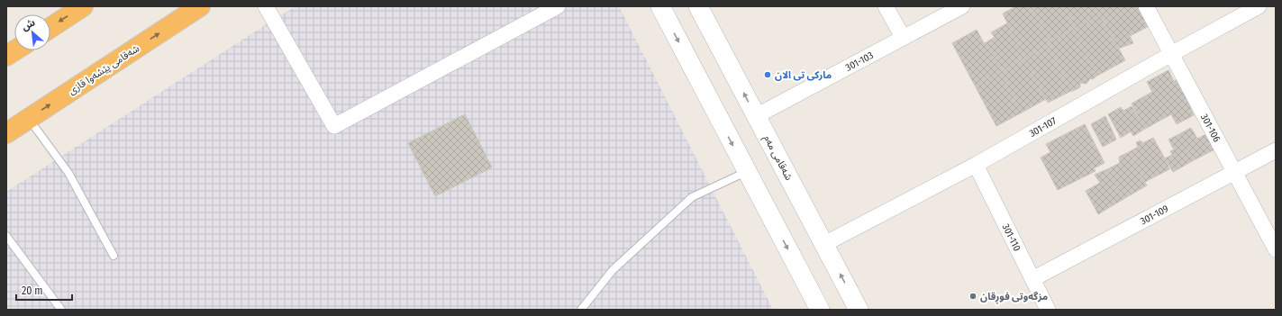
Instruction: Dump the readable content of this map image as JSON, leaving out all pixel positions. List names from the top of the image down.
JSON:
{
  "streets": {
    "highway": ["شەقامی پێشەوا قازی"],
    "street": [
      "301-103",
      "301-107",
      "301-106",
      "شەقامی مەم",
      "301-109",
      "301-110"
    ]
  },
  "crossings": [
    ["301-103", "شەقامی مەم"],
    ["301-107", "301-106"],
    ["301-107", "شەقامی مەم"],
    ["301-107", "301-110"],
    ["301-106", "301-109"],
    ["301-109", "301-110"]
  ],
  "one_way": ["شەقامی پێشەوا قازی"],
  "places": ["مارکی تی الان", "مزگەوتی فوڕقان"],
  "scale_bar": "20 m",
  "north": "top left"
}
